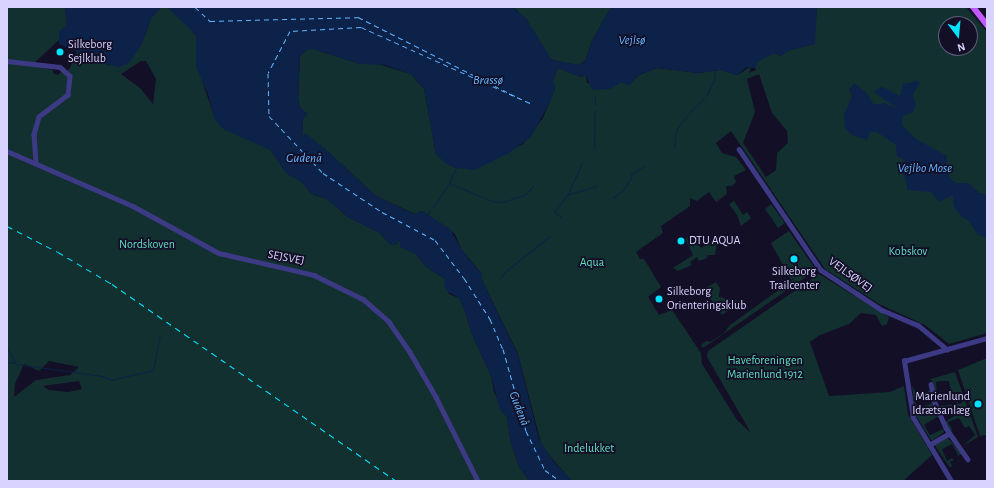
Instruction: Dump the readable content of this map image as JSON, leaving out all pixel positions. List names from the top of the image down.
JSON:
{
  "streets": {
    "street": ["SEJSVEJ", "VEJLSØVEJ"]
  },
  "water": [
    "Vejlsø",
    "Brassø",
    "Gudenå",
    "Vejlbo Mose"
  ],
  "parks": [
    "Nordskoven",
    "Kobskov",
    "Aqua",
    "Haveforeningen Marienlund 1912",
    "Indelukket"
  ],
  "places": [
    "Silkeborg Sejlklub",
    "DTU AQUA",
    "Silkeborg Trailcenter",
    "Silkeborg Orienteringsklub",
    "Marienlund Idrætsanlæg"
  ],
  "north": "bottom"
}
